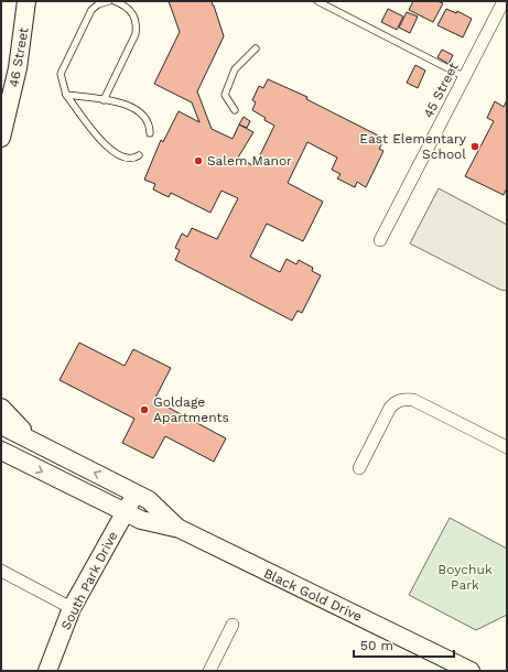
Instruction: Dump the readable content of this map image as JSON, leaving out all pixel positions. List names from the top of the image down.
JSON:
{
  "streets": {
    "main road": ["46 Street", "South Park Drive", "Black Gold Drive"],
    "street": ["45 Street"]
  },
  "crossings": [
    ["South Park Drive", "Black Gold Drive"]
  ],
  "parks": ["Boychuk Park"],
  "places": ["East Elementary School", "Salem Manor", "Goldage Apartments"],
  "scale_bar": "50 m"
}
